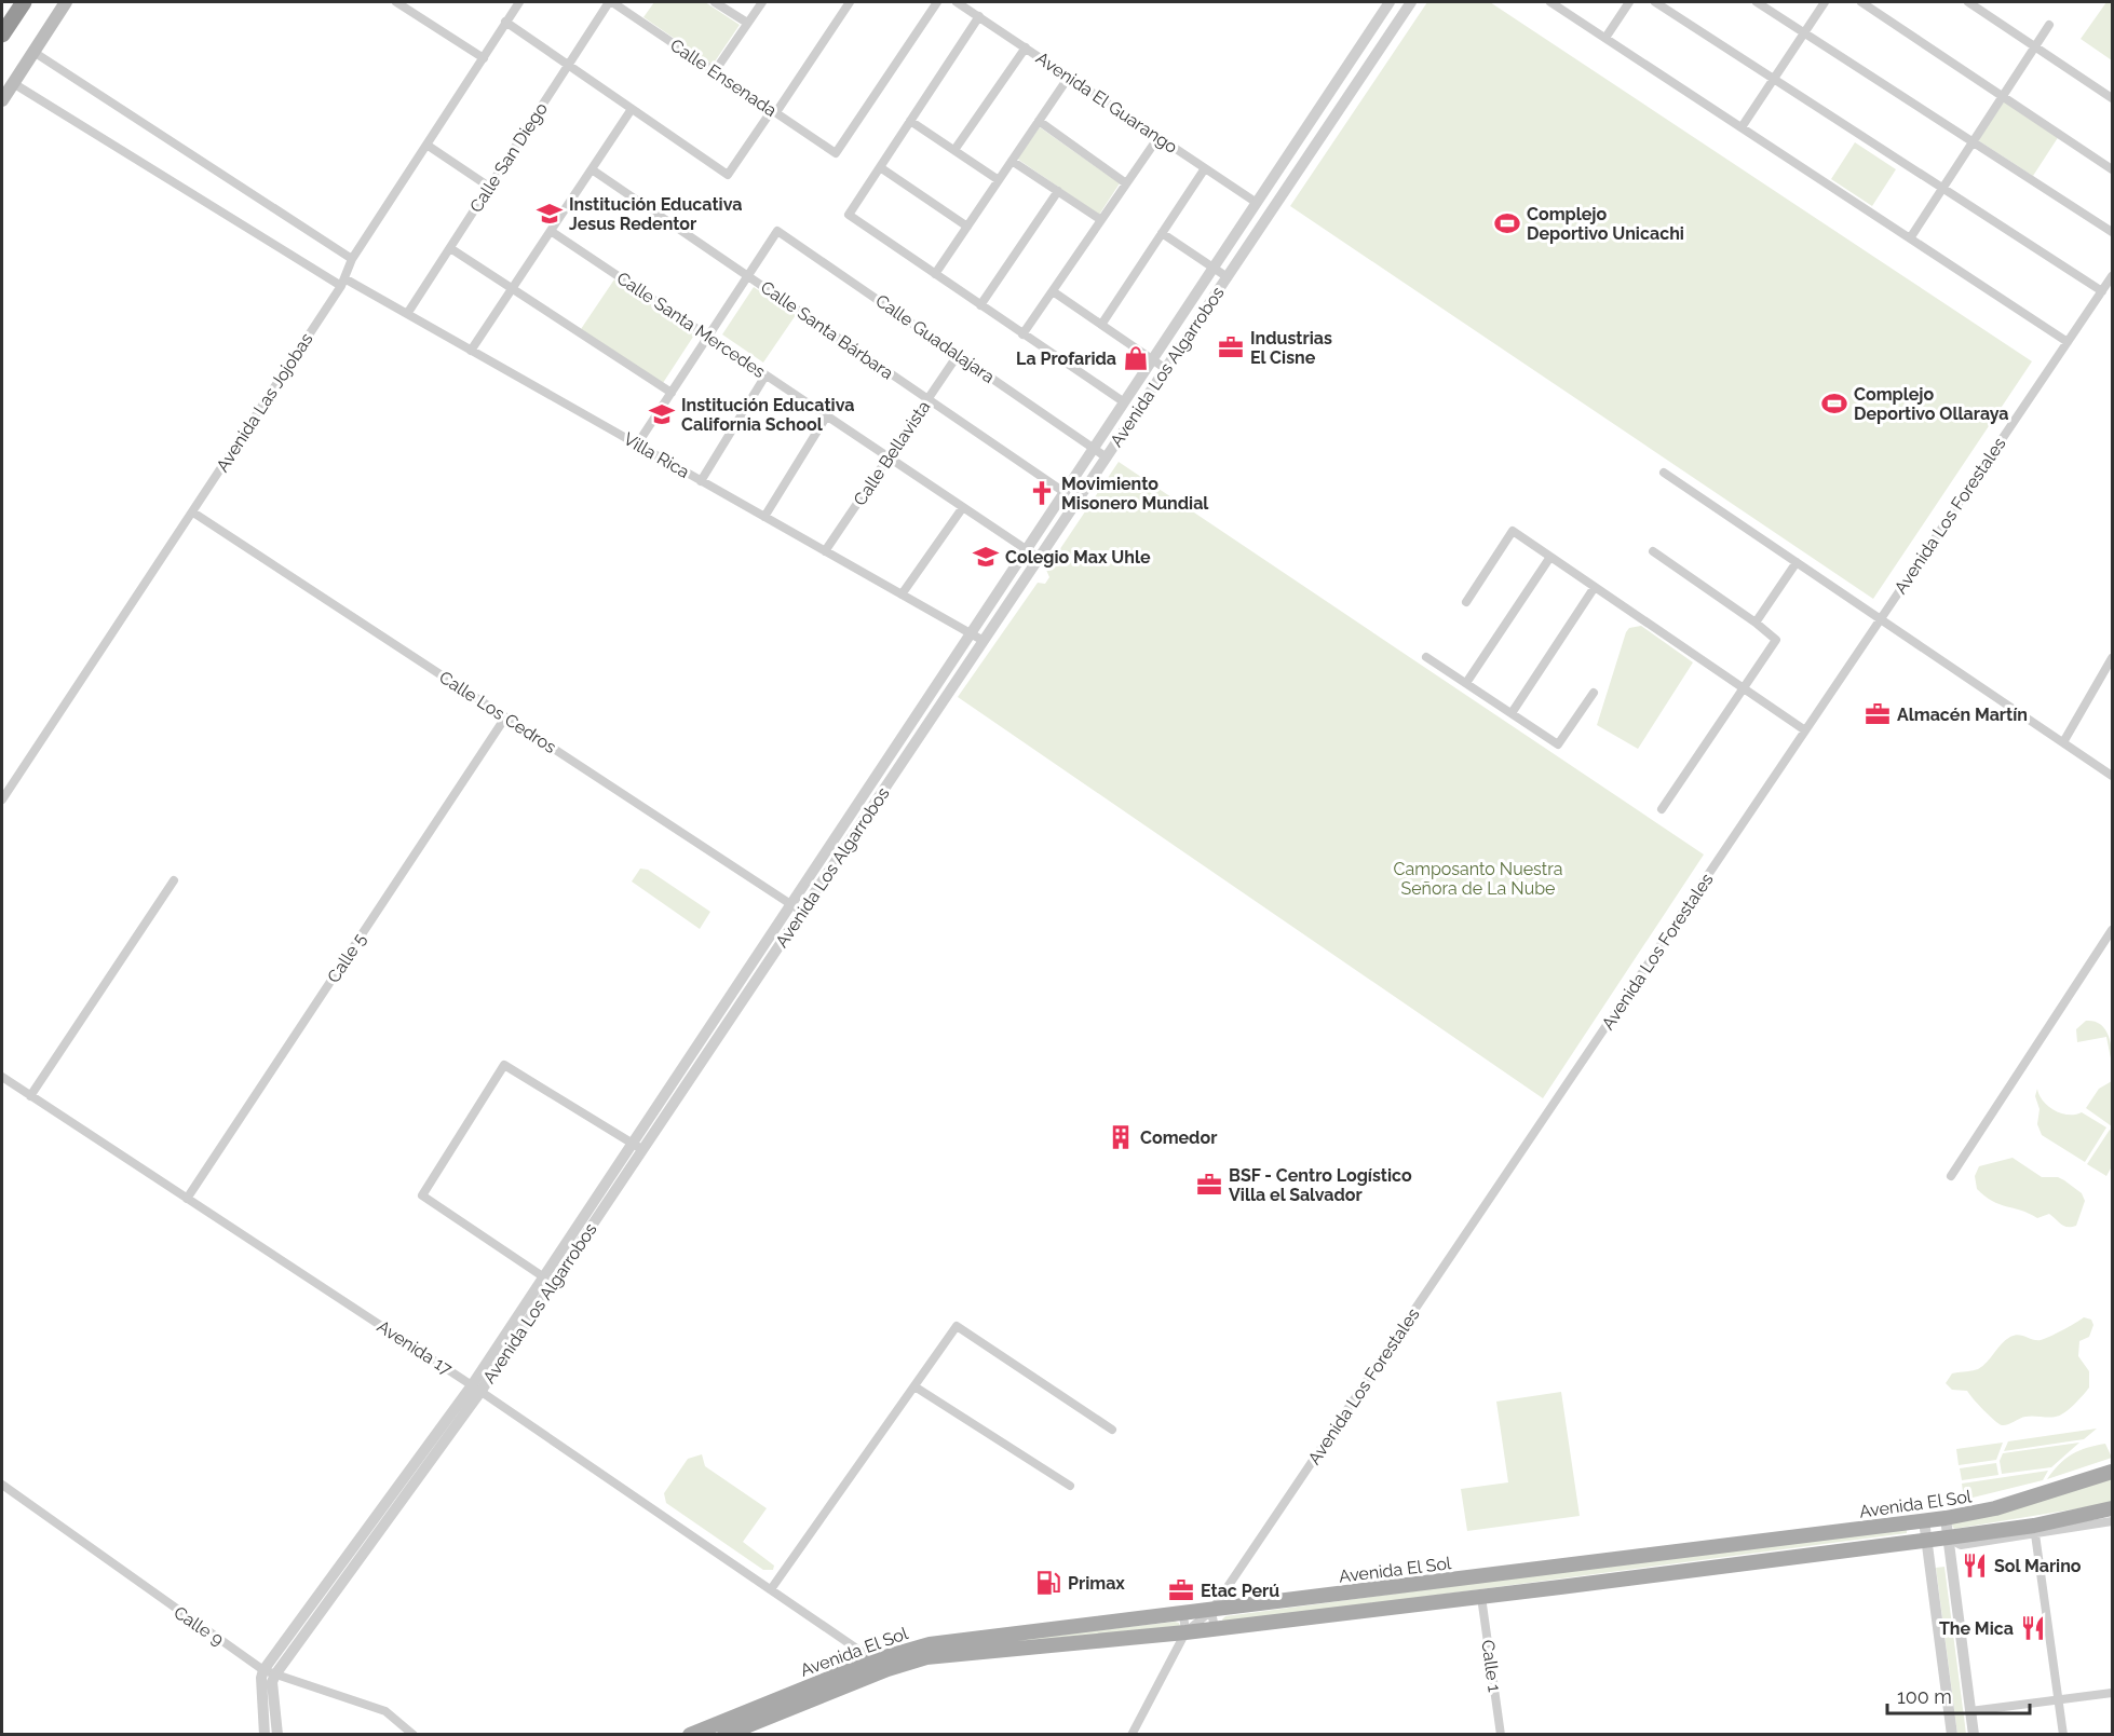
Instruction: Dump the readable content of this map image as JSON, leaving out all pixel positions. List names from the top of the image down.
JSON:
{
  "streets": {
    "main road": ["Avenida El Sol"],
    "street": [
      "Calle Ensenada",
      "Avenida El Guarango",
      "Calle San Diego",
      "Calle Santa Mercedes",
      "Calle Santa Bárbara",
      "Calle Guadalajara",
      "Avenida Los Algarrobos",
      "Avenida Las Jojobas",
      "Calle Bellavista",
      "Villa Rica",
      "Avenida Los Forestales",
      "Calle Los Cedros",
      "Calle 5",
      "Avenida 17",
      "Calle 9",
      "Calle 1"
    ]
  },
  "crossings": [
    ["Calle Ensenada", "Calle San Diego"],
    ["Avenida El Guarango", "Avenida Los Algarrobos"],
    ["Calle San Diego", "Villa Rica"],
    ["Calle Santa Mercedes", "Avenida Los Algarrobos"],
    ["Calle Santa Mercedes", "Calle Bellavista"],
    ["Calle Santa Bárbara", "Calle Guadalajara"],
    ["Calle Santa Bárbara", "Avenida Los Algarrobos"],
    ["Calle Santa Bárbara", "Calle Bellavista"],
    ["Calle Guadalajara", "Avenida Los Algarrobos"],
    ["Calle Guadalajara", "Calle Bellavista"],
    ["Avenida Los Algarrobos", "Villa Rica"],
    ["Avenida Los Algarrobos", "Calle Los Cedros"],
    ["Avenida Los Algarrobos", "Avenida 17"],
    ["Avenida Los Algarrobos", "Calle 9"],
    ["Avenida Las Jojobas", "Villa Rica"],
    ["Avenida Las Jojobas", "Calle Los Cedros"],
    ["Calle Bellavista", "Villa Rica"],
    ["Avenida Los Forestales", "Avenida El Sol"],
    ["Calle Los Cedros", "Calle 5"],
    ["Calle 5", "Avenida 17"],
    ["Avenida 17", "Avenida El Sol"],
    ["Avenida El Sol", "Calle 1"]
  ],
  "parks": ["Camposanto Nuestra Señora de La Nube"],
  "places": {
    "school or university": ["Institución Educativa Jesus Redentor", "Institución Educativa California School", "Colegio Max Uhle"],
    "sports": ["Complejo Deportivo Unicachi", "Complejo Deportivo Ollaraya"],
    "office": [
      "Industrias El Cisne",
      "Almacén Martín",
      "BSF - Centro Logístico Villa el Salvador",
      "Etac Perú"
    ],
    "shop": ["La Profarida"],
    "church": ["Movimiento Misonero Mundial"],
    "building": ["Comedor"],
    "restaurant": ["Sol Marino", "The Mica"],
    "fuel station": ["Primax"]
  },
  "scale_bar": "100 m"
}
